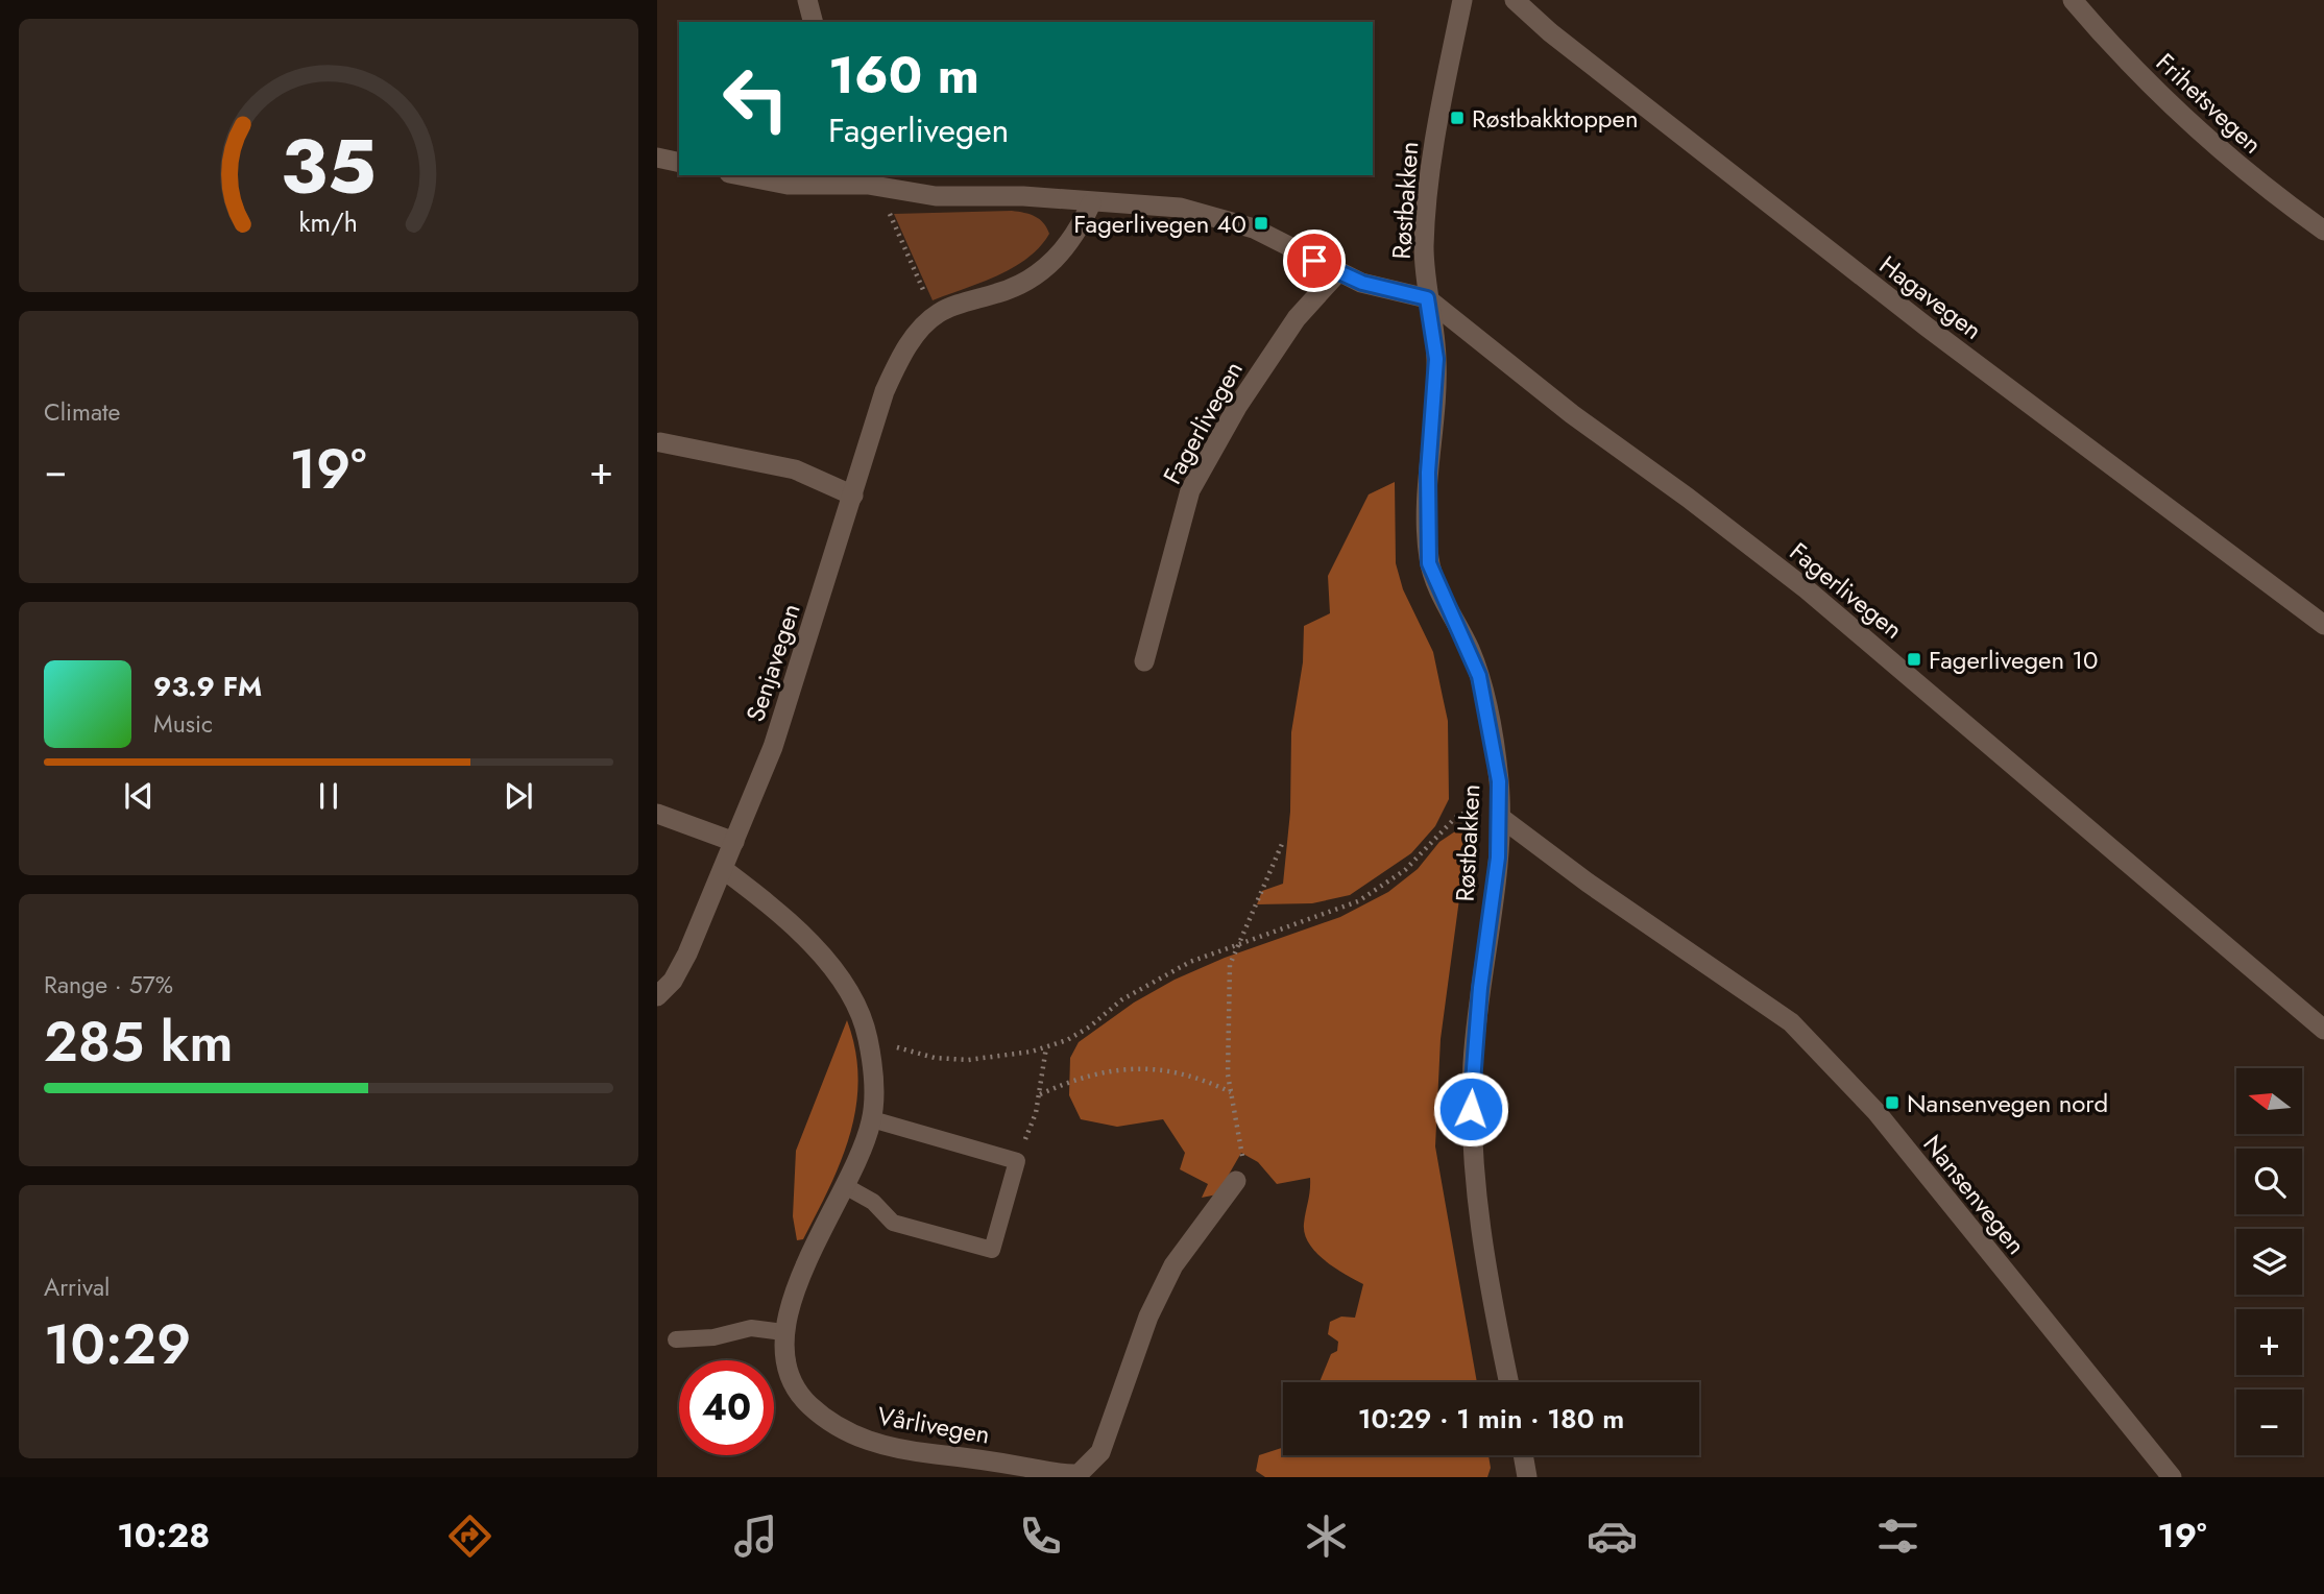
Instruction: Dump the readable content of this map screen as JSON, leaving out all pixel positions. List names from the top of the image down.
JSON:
{
  "streets": {
    "street": [
      "Frihetsvegen",
      "Røstbakken",
      "Hagavegen",
      "Fagerlivegen",
      "Senjavegen",
      "Nansenvegen",
      "Vårlivegen"
    ]
  },
  "crossings": [
    ["Røstbakken", "Fagerlivegen"],
    ["Røstbakken", "Nansenvegen"],
    ["Fagerlivegen", "Senjavegen"],
    ["Senjavegen", "Vårlivegen"]
  ],
  "places": {
    "transit": [
      "Røstbakktoppen",
      "Fagerlivegen 40",
      "Fagerlivegen 10",
      "Nansenvegen nord"
    ]
  },
  "north": "left",
  "page": {
    "turn": ["160 m", "Fagerlivegen"],
    "tile": [
      "Climate",
      ["Range · 57%", "285 km"],
      ["Arrival", "10:29"]
    ],
    "heat": ["−", "19°", "+"],
    "song": ["93.9 FM", "Music"],
    "map_buttons": ["+", "−"],
    "limit": "40",
    "trip": "10:29 · 1 min · 180 m",
    "tabs": ["10:28", "19°"],
    "gauge": ["35", "km/h"]
  }
}
